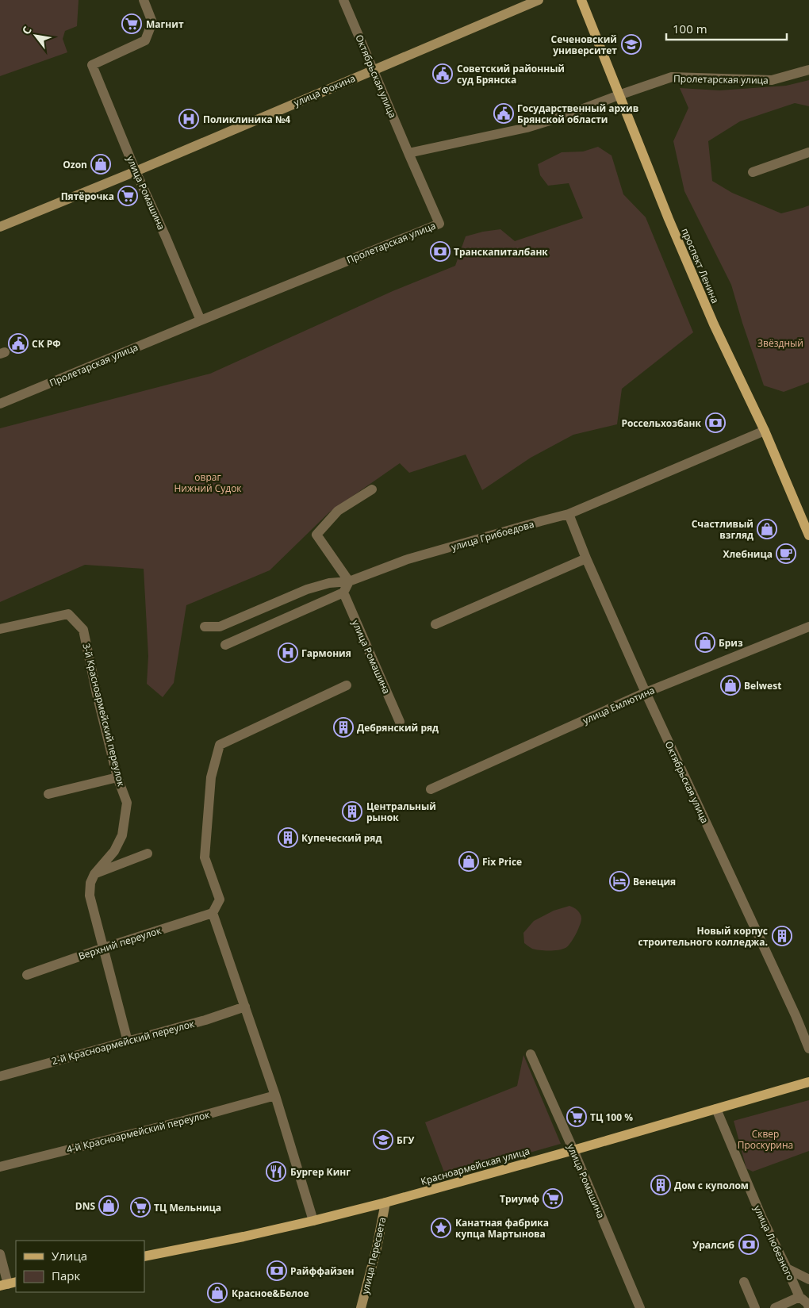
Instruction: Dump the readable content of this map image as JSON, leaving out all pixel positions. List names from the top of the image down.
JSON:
{
  "streets": {
    "main road": [
      "улица Фокина",
      "проспект Ленина",
      "Красноармейская улица",
      "улица Пересвета"
    ],
    "street": [
      "Октябрьская улица",
      "Пролетарская улица",
      "улица Ромашина",
      "улица Грибоедова",
      "улица Емлютина",
      "3-й Красноармейский переулок",
      "Верхний переулок",
      "2-й Красноармейский переулок",
      "4-й Красноармейский переулок",
      "улица Любезного"
    ]
  },
  "crossings": [
    ["Октябрьская улица", "Пролетарская улица"],
    ["Октябрьская улица", "улица Фокина"],
    ["Октябрьская улица", "улица Грибоедова"],
    ["Октябрьская улица", "улица Емлютина"],
    ["Пролетарская улица", "улица Ромашина"],
    ["Пролетарская улица", "проспект Ленина"],
    ["улица Фокина", "улица Ромашина"],
    ["улица Ромашина", "Красноармейская улица"],
    ["проспект Ленина", "улица Грибоедова"],
    ["3-й Красноармейский переулок", "Верхний переулок"],
    ["3-й Красноармейский переулок", "2-й Красноармейский переулок"],
    ["Красноармейская улица", "улица Любезного"],
    ["Красноармейская улица", "улица Пересвета"]
  ],
  "parks": ["Звёздный", "овраг Нижний Судок", "Сквер Проскурина"],
  "places": {
    "supermarket": [
      "Магнит",
      "Пятёрочка",
      "ТЦ 100 %",
      "Триумф",
      "ТЦ Мельница"
    ],
    "school or university": ["Сеченовский университет", "БГУ"],
    "public building": ["Советский районный суд Брянска", "Государственный архив Брянской области", "СК РФ"],
    "hospital": ["Поликлиника №4", "Гармония"],
    "shop": [
      "Ozon",
      "Счастливый взгляд",
      "Бриз",
      "Belwest",
      "Fix Price",
      "DNS",
      "Красное&Белое"
    ],
    "bank": [
      "Транскапиталбанк",
      "Россельхозбанк",
      "Уралсиб",
      "Райффайзен"
    ],
    "cafe": ["Хлебница"],
    "building": [
      "Дебрянский ряд",
      "Центральный рынок",
      "Купеческий ряд",
      "Новый корпус строительного колледжа.",
      "Дом с куполом"
    ],
    "hotel": ["Венеция"],
    "restaurant": ["Бургер Кинг"],
    "place": ["Канатная фабрика купца Мартынова"]
  },
  "legend": ["Улица", "Парк"],
  "scale_bar": "100 m",
  "north": "top left"
}
